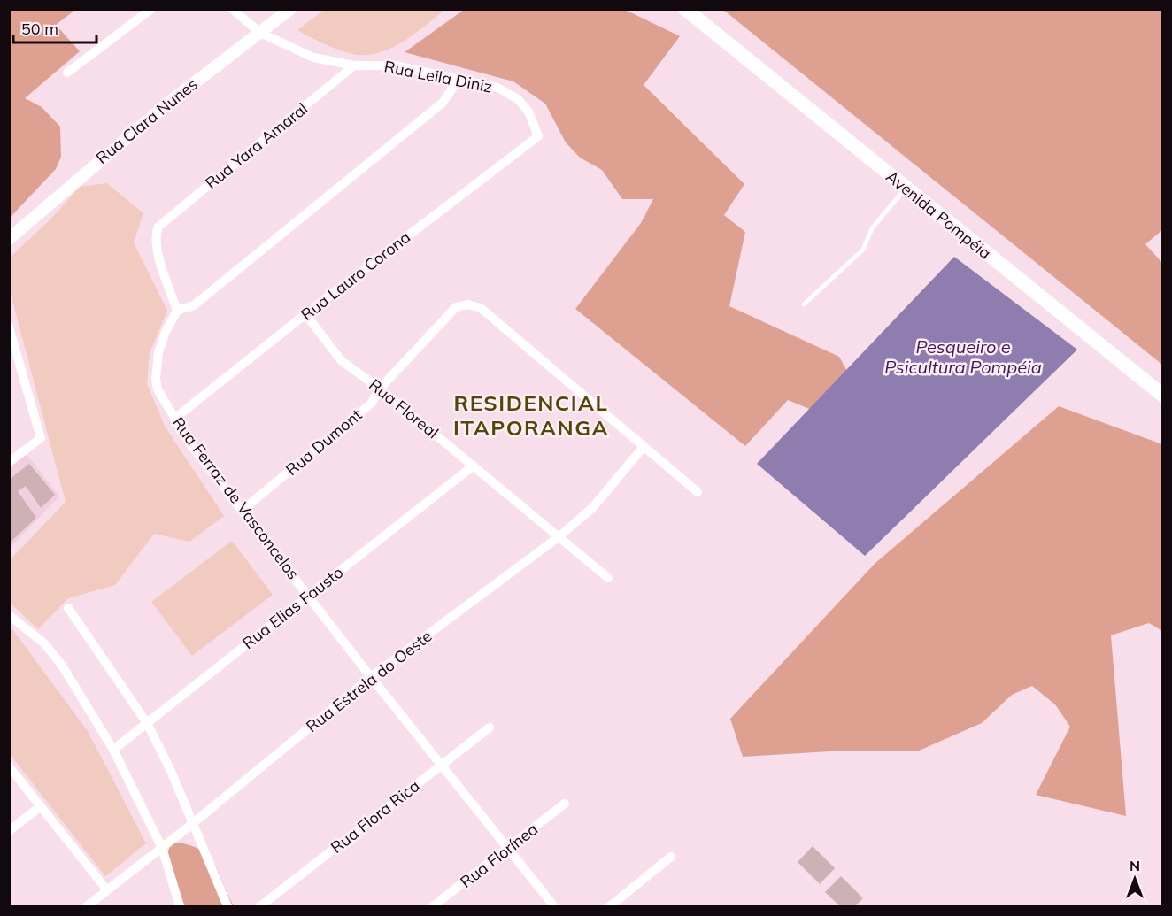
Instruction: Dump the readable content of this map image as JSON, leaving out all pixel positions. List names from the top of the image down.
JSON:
{
  "streets": {
    "main road": ["Avenida Pompéia"],
    "street": [
      "Rua Leila Diniz",
      "Rua Clara Nunes",
      "Rua Yara Amaral",
      "Rua Lauro Corona",
      "Rua Floreal",
      "Rua Dumont",
      "Rua Ferraz de Vasconcelos",
      "Rua Elias Fausto",
      "Rua Estrela do Oeste",
      "Rua Flora Rica",
      "Rua Florínea"
    ]
  },
  "crossings": [
    ["Rua Leila Diniz", "Rua Clara Nunes"],
    ["Rua Leila Diniz", "Rua Yara Amaral"],
    ["Rua Leila Diniz", "Rua Lauro Corona"],
    ["Rua Yara Amaral", "Rua Ferraz de Vasconcelos"],
    ["Rua Lauro Corona", "Rua Floreal"],
    ["Rua Lauro Corona", "Rua Ferraz de Vasconcelos"],
    ["Rua Floreal", "Rua Dumont"],
    ["Rua Floreal", "Rua Elias Fausto"],
    ["Rua Floreal", "Rua Estrela do Oeste"],
    ["Rua Dumont", "Rua Ferraz de Vasconcelos"],
    ["Rua Dumont", "Rua Estrela do Oeste"],
    ["Rua Ferraz de Vasconcelos", "Rua Elias Fausto"],
    ["Rua Ferraz de Vasconcelos", "Rua Estrela do Oeste"],
    ["Rua Ferraz de Vasconcelos", "Rua Flora Rica"],
    ["Rua Ferraz de Vasconcelos", "Rua Florínea"]
  ],
  "districts": ["RESIDENCIAL ITAPORANGA"],
  "water": ["Pesqueiro e Psicultura Pompéia"],
  "scale_bar": "50 m",
  "north": "top"
}
